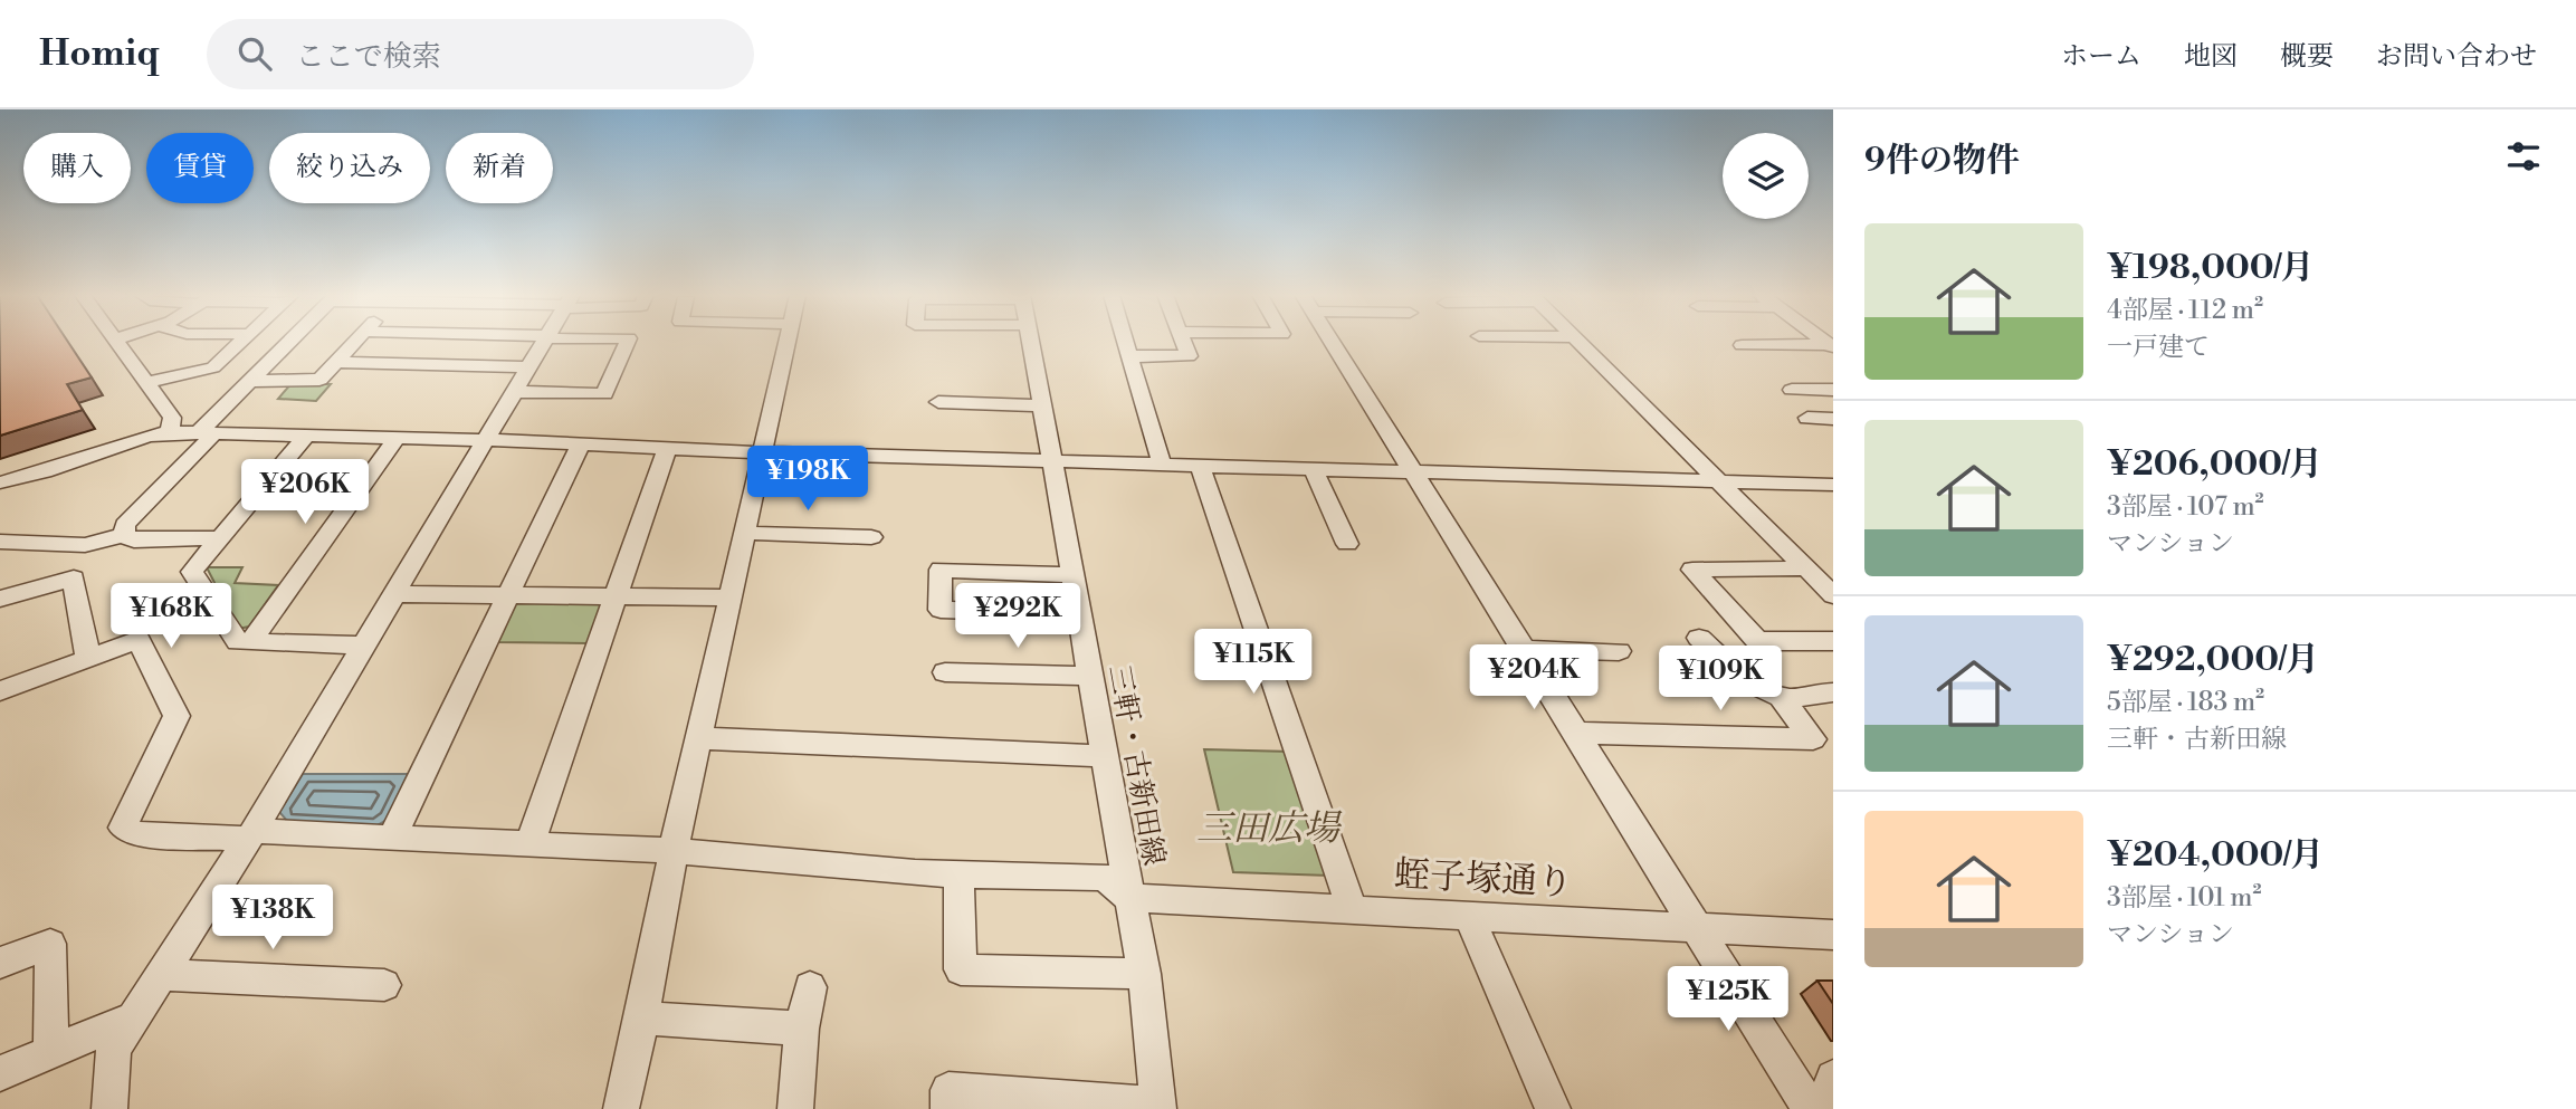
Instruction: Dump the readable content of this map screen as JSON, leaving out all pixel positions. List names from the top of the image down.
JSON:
{
  "streets": {
    "street": ["三軒・古新田線", "蛭子塚通り"]
  },
  "crossings": [
    ["三軒・古新田線", "蛭子塚通り"]
  ],
  "parks": ["三田広場"],
  "page": {
    "header": "Homiq",
    "search": "ここで検索",
    "nav": [
      "ホーム",
      "地図",
      "概要",
      "お問い合わせ"
    ],
    "heading": "9件の物件",
    "chip": [
      "購入",
      "賃貸",
      "絞り込み",
      "新着"
    ],
    "list": [
      {
        "name": "¥198,000/月",
        "note": "4部屋 · 112 m² · 一戸建て"
      },
      {
        "name": "¥206,000/月",
        "note": "3部屋 · 107 m² · マンション"
      },
      {
        "name": "¥292,000/月",
        "note": "5部屋 · 183 m² · 三軒・古新田線"
      },
      {
        "name": "¥204,000/月",
        "note": "3部屋 · 101 m² · マンション"
      }
    ],
    "price": [
      "¥198K",
      "¥206K",
      "¥168K",
      "¥292K",
      "¥115K",
      "¥204K",
      "¥109K",
      "¥138K",
      "¥125K"
    ]
  }
}
